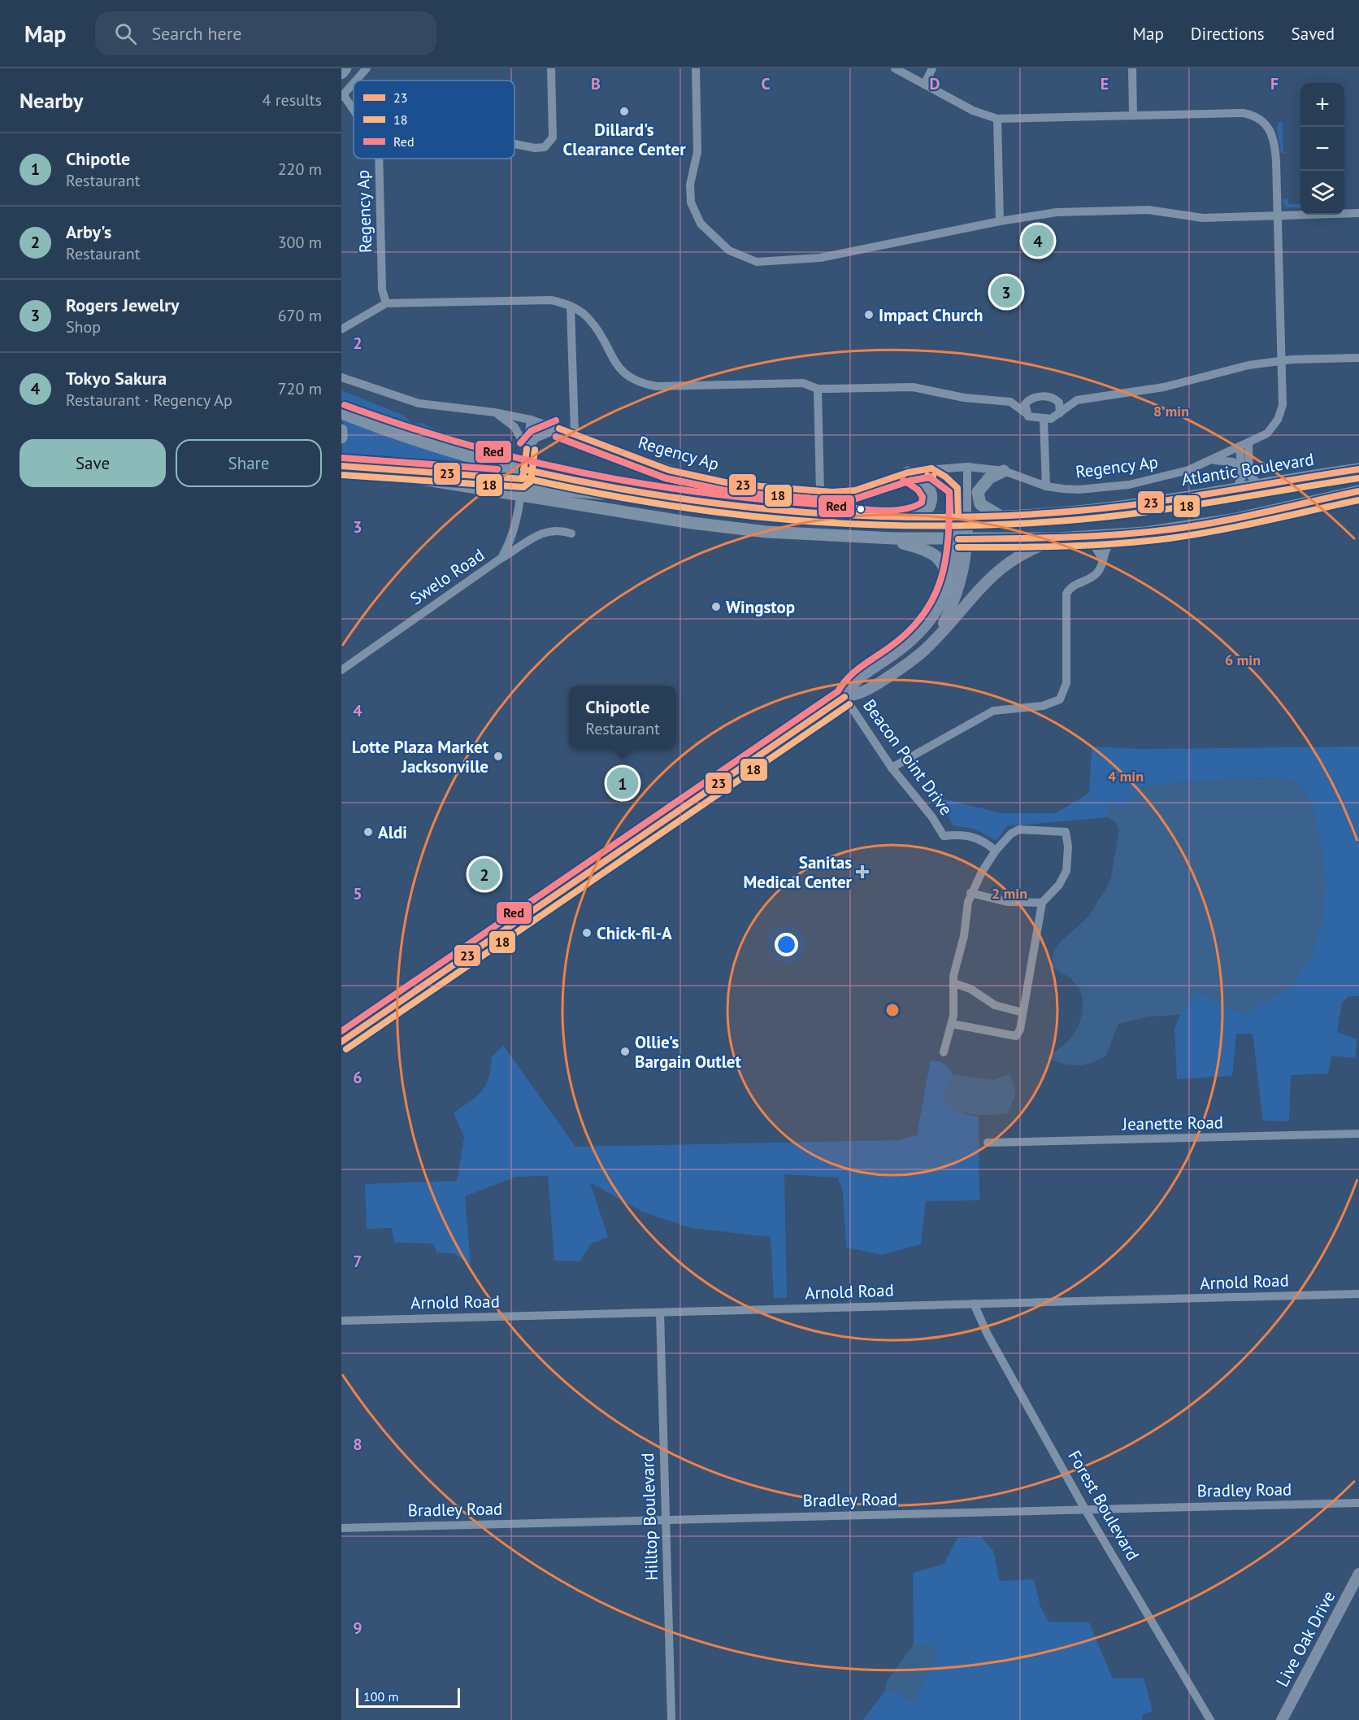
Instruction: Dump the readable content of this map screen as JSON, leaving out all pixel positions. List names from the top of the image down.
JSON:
{
  "streets": {
    "highway": ["Atlantic Boulevard"],
    "main road": ["Live Oak Drive"],
    "street": [
      "Regency Ap",
      "Swelo Road",
      "Beacon Point Drive",
      "Jeanette Road",
      "Arnold Road",
      "Bradley Road",
      "Forest Boulevard",
      "Hilltop Boulevard"
    ]
  },
  "crossings": [
    ["Regency Ap", "Swelo Road"],
    ["Arnold Road", "Forest Boulevard"],
    ["Arnold Road", "Hilltop Boulevard"],
    ["Bradley Road", "Forest Boulevard"],
    ["Bradley Road", "Hilltop Boulevard"]
  ],
  "places": {
    "other": [
      "Dillard's Clearance Center",
      "Impact Church",
      "Wingstop",
      "Lotte Plaza Market Jacksonville",
      "Aldi",
      "Chick-fil-A",
      "Ollie's Bargain Outlet"
    ],
    "health": ["Sanitas Medical Center"]
  },
  "lines": ["transit line Red", "transit line 23", "transit line 18"],
  "legend": ["23", "18", "Red"],
  "scale_bar": "100 m",
  "page": {
    "header": "Map",
    "search": "Search here",
    "nav": ["Map", "Directions", "Saved"],
    "heading": ["Nearby", "4 results"],
    "map_buttons": ["+", "−"],
    "list": [
      {
        "mark": "1",
        "name": "Chipotle",
        "note": "Restaurant",
        "value": "220 m"
      },
      {
        "mark": "2",
        "name": "Arby's",
        "note": "Restaurant",
        "value": "300 m"
      },
      {
        "mark": "3",
        "name": "Rogers Jewelry",
        "note": "Shop",
        "value": "670 m"
      },
      {
        "mark": "4",
        "name": "Tokyo Sakura",
        "note": "Restaurant · Regency Ap",
        "value": "720 m"
      }
    ],
    "pins": [
      "4",
      "3",
      "1",
      "2"
    ],
    "buttons": ["Save", "Share"],
    "popup": ["Chipotle", "Restaurant"],
    "scale": "100 m"
  },
  "grid": {
    "columns": [
      "B",
      "C",
      "D",
      "E",
      "F"
    ],
    "rows": [
      "2",
      "3",
      "4",
      "5",
      "6",
      "7",
      "8",
      "9"
    ]
  },
  "rings": [
    "8 min",
    "6 min",
    "4 min",
    "2 min"
  ]
}
